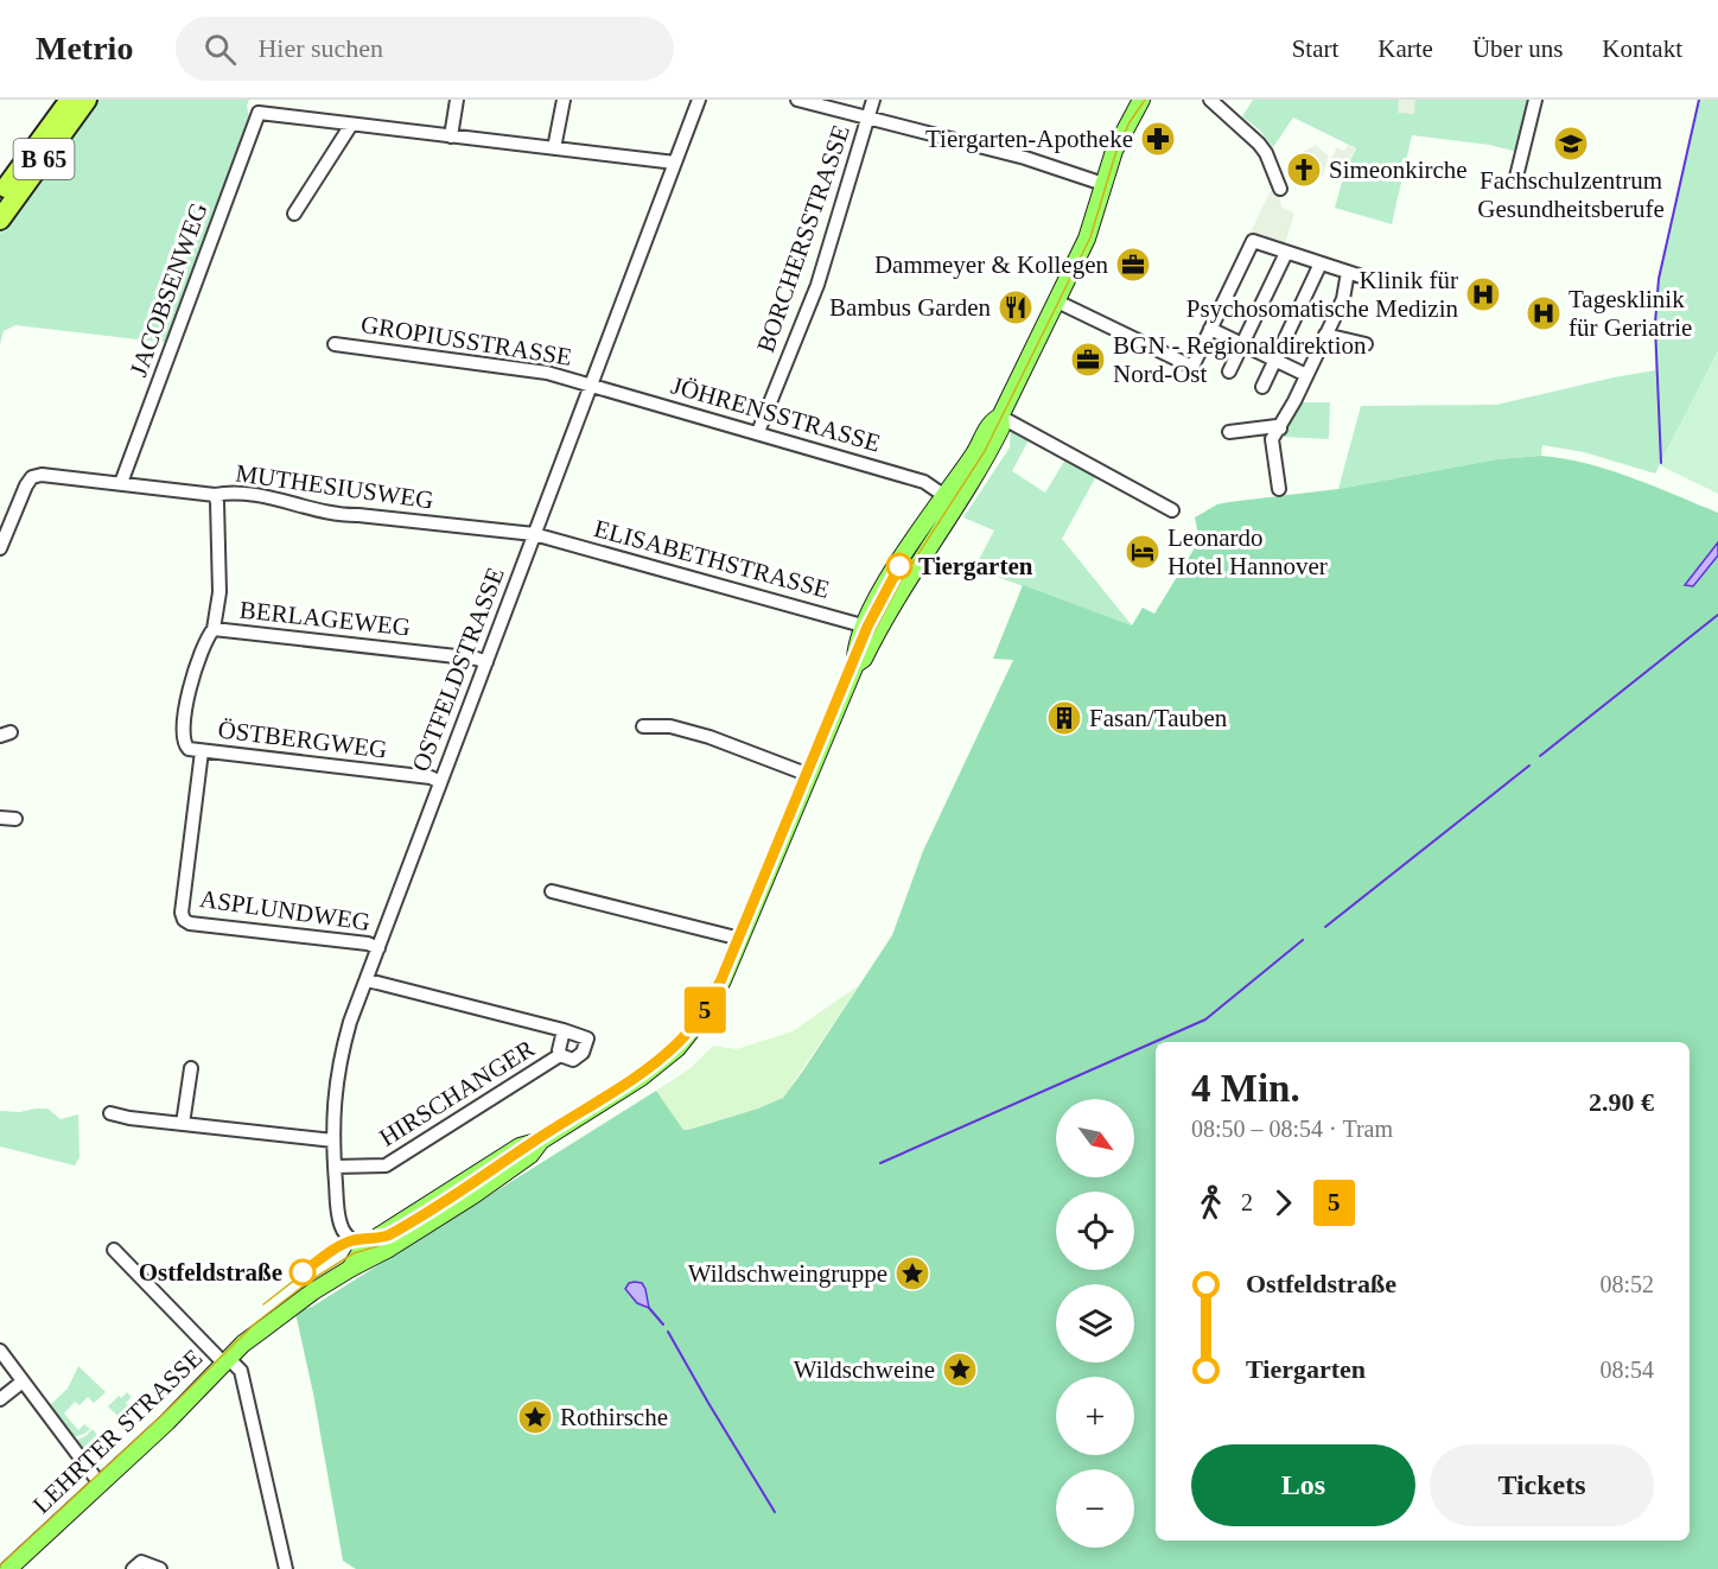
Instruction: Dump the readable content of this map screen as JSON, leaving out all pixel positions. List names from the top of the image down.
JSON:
{
  "streets": {
    "highway": ["B 65"],
    "main road": ["LEHRTER STRASSE"],
    "street": [
      "BORCHERSSTRASSE",
      "JACOBSENWEG",
      "GROPIUSSTRASSE",
      "JÖHRENSSTRASSE",
      "MUTHESIUSWEG",
      "ELISABETHSTRASSE",
      "BERLAGEWEG",
      "OSTFELDSTRASSE",
      "ÖSTBERGWEG",
      "ASPLUNDWEG",
      "HIRSCHANGER"
    ]
  },
  "crossings": [
    ["BORCHERSSTRASSE", "JÖHRENSSTRASSE"],
    ["JACOBSENWEG", "MUTHESIUSWEG"],
    ["GROPIUSSTRASSE", "JÖHRENSSTRASSE"],
    ["GROPIUSSTRASSE", "OSTFELDSTRASSE"],
    ["JÖHRENSSTRASSE", "OSTFELDSTRASSE"],
    ["MUTHESIUSWEG", "ELISABETHSTRASSE"],
    ["MUTHESIUSWEG", "BERLAGEWEG"],
    ["MUTHESIUSWEG", "OSTFELDSTRASSE"],
    ["ELISABETHSTRASSE", "OSTFELDSTRASSE"],
    ["ELISABETHSTRASSE", "LEHRTER STRASSE"],
    ["BERLAGEWEG", "OSTFELDSTRASSE"],
    ["BERLAGEWEG", "ÖSTBERGWEG"],
    ["BERLAGEWEG", "ASPLUNDWEG"],
    ["OSTFELDSTRASSE", "ÖSTBERGWEG"],
    ["OSTFELDSTRASSE", "ASPLUNDWEG"],
    ["OSTFELDSTRASSE", "HIRSCHANGER"],
    ["OSTFELDSTRASSE", "LEHRTER STRASSE"],
    ["ÖSTBERGWEG", "ASPLUNDWEG"]
  ],
  "places": {
    "pharmacy": ["Tiergarten-Apotheke"],
    "school or university": ["Fachschulzentrum Gesundheitsberufe"],
    "church": ["Simeonkirche"],
    "office": ["Dammeyer & Kollegen", "BGN - Regionaldirektion Nord-Ost"],
    "hospital": ["Klinik für Psychosomatische Medizin", "Tagesklinik für Geriatrie"],
    "restaurant": ["Bambus Garden"],
    "hotel": ["Leonardo Hotel Hannover"],
    "other": ["Tiergarten", "Ostfeldstraße"],
    "building": ["Fasan/Tauben"],
    "place": ["Wildschweingruppe", "Wildschweine", "Rothirsche"]
  },
  "lines": ["tram line 5"],
  "north": "bottom right",
  "page": {
    "header": "Metrio",
    "search": "Hier suchen",
    "nav": [
      "Start",
      "Karte",
      "Über uns",
      "Kontakt"
    ],
    "on_map": "5",
    "heading": ["4 Min.", "08:50 – 08:54 · Tram", "2.90 €"],
    "map_buttons": ["+", "−"],
    "legs": ["2", "5"],
    "list": [
      {
        "name": "Ostfeldstraße",
        "value": "08:52"
      },
      {
        "name": "Tiergarten",
        "value": "08:54"
      }
    ],
    "buttons": ["Los", "Tickets"]
  }
}
